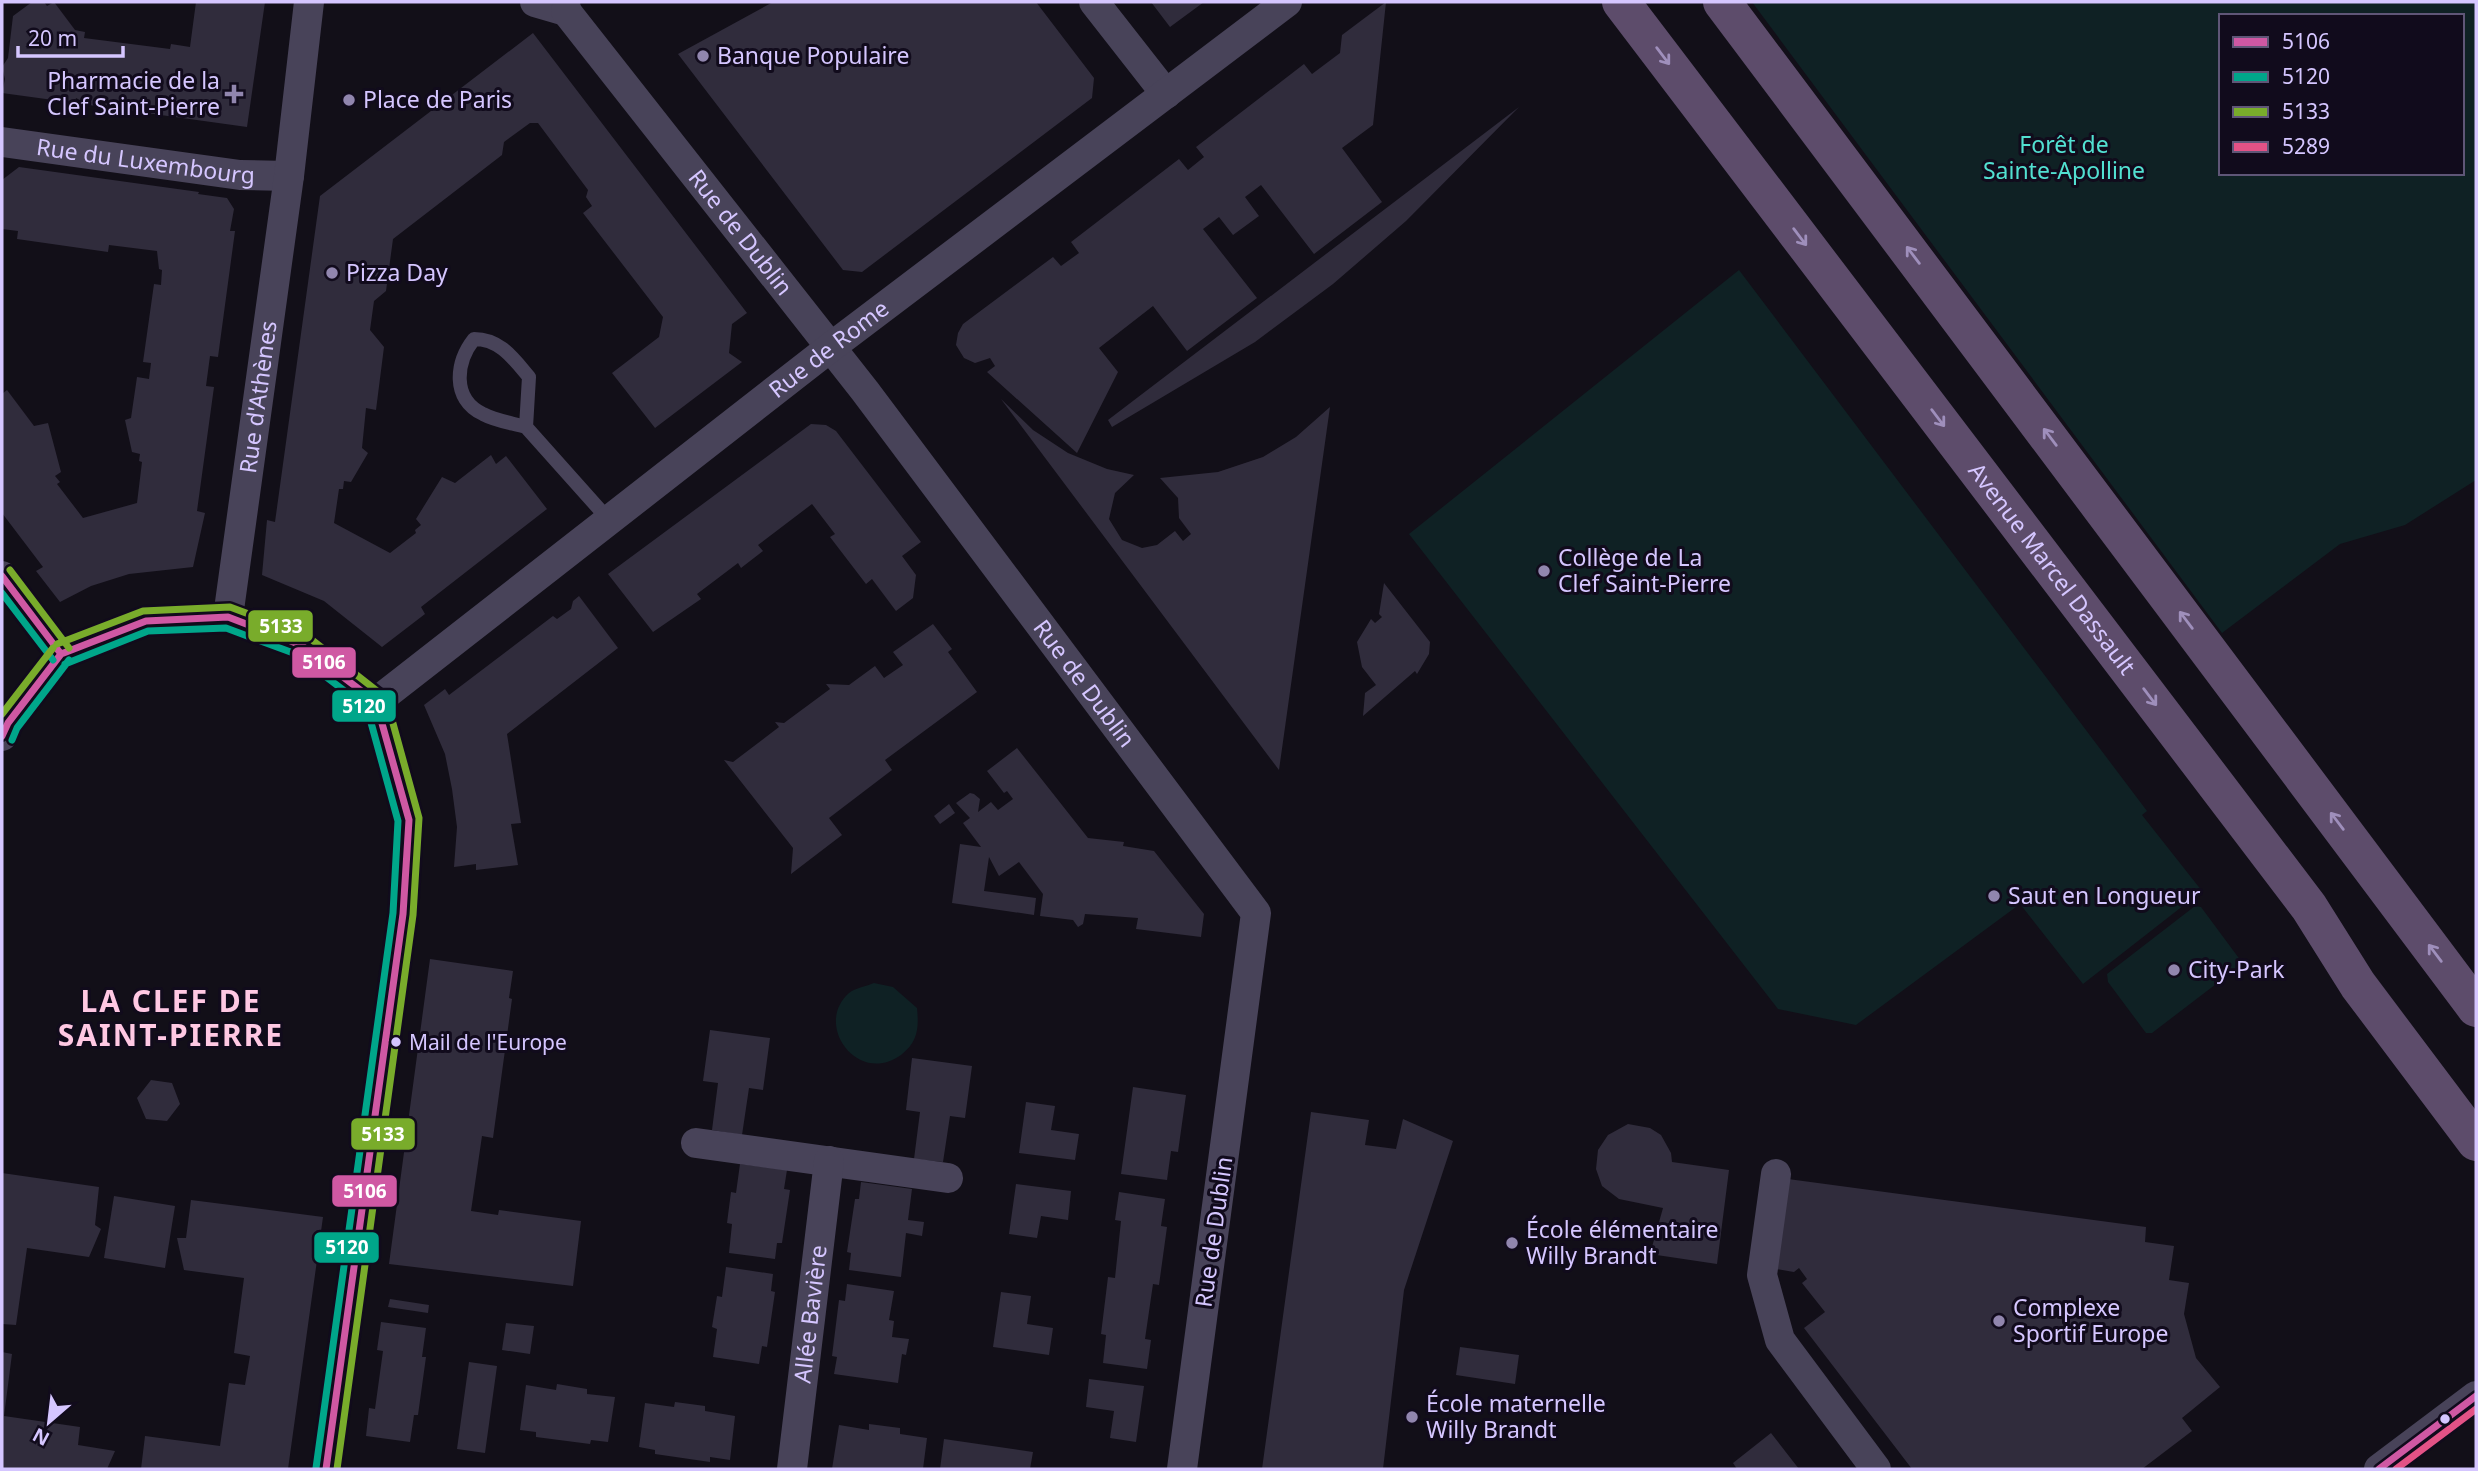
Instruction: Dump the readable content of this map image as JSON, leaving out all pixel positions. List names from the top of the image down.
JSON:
{
  "streets": {
    "main road": ["Avenue Marcel Dassault"],
    "street": [
      "Rue du Luxembourg",
      "Rue de Dublin",
      "Rue de Rome",
      "Rue d'Athènes",
      "Allée Bavière"
    ]
  },
  "crossings": [
    ["Rue du Luxembourg", "Rue d'Athènes"],
    ["Rue de Dublin", "Rue de Rome"]
  ],
  "districts": ["LA CLEF DE SAINT-PIERRE"],
  "parks": ["Forêt de Sainte-Apolline"],
  "places": {
    "other": [
      "Banque Populaire",
      "Place de Paris",
      "Pizza Day",
      "Collège de La Clef Saint-Pierre",
      "Saut en Longueur",
      "City-Park",
      "Mail de l'Europe",
      "École élémentaire Willy Brandt",
      "Complexe Sportif Europe",
      "École maternelle Willy Brandt"
    ],
    "health": ["Pharmacie de la Clef Saint-Pierre"]
  },
  "lines": [
    "transit line 5133",
    "transit line 5106",
    "transit line 5120",
    "transit line 5289"
  ],
  "legend": [
    "5106",
    "5120",
    "5133",
    "5289"
  ],
  "scale_bar": "20 m",
  "north": "bottom left"
}
